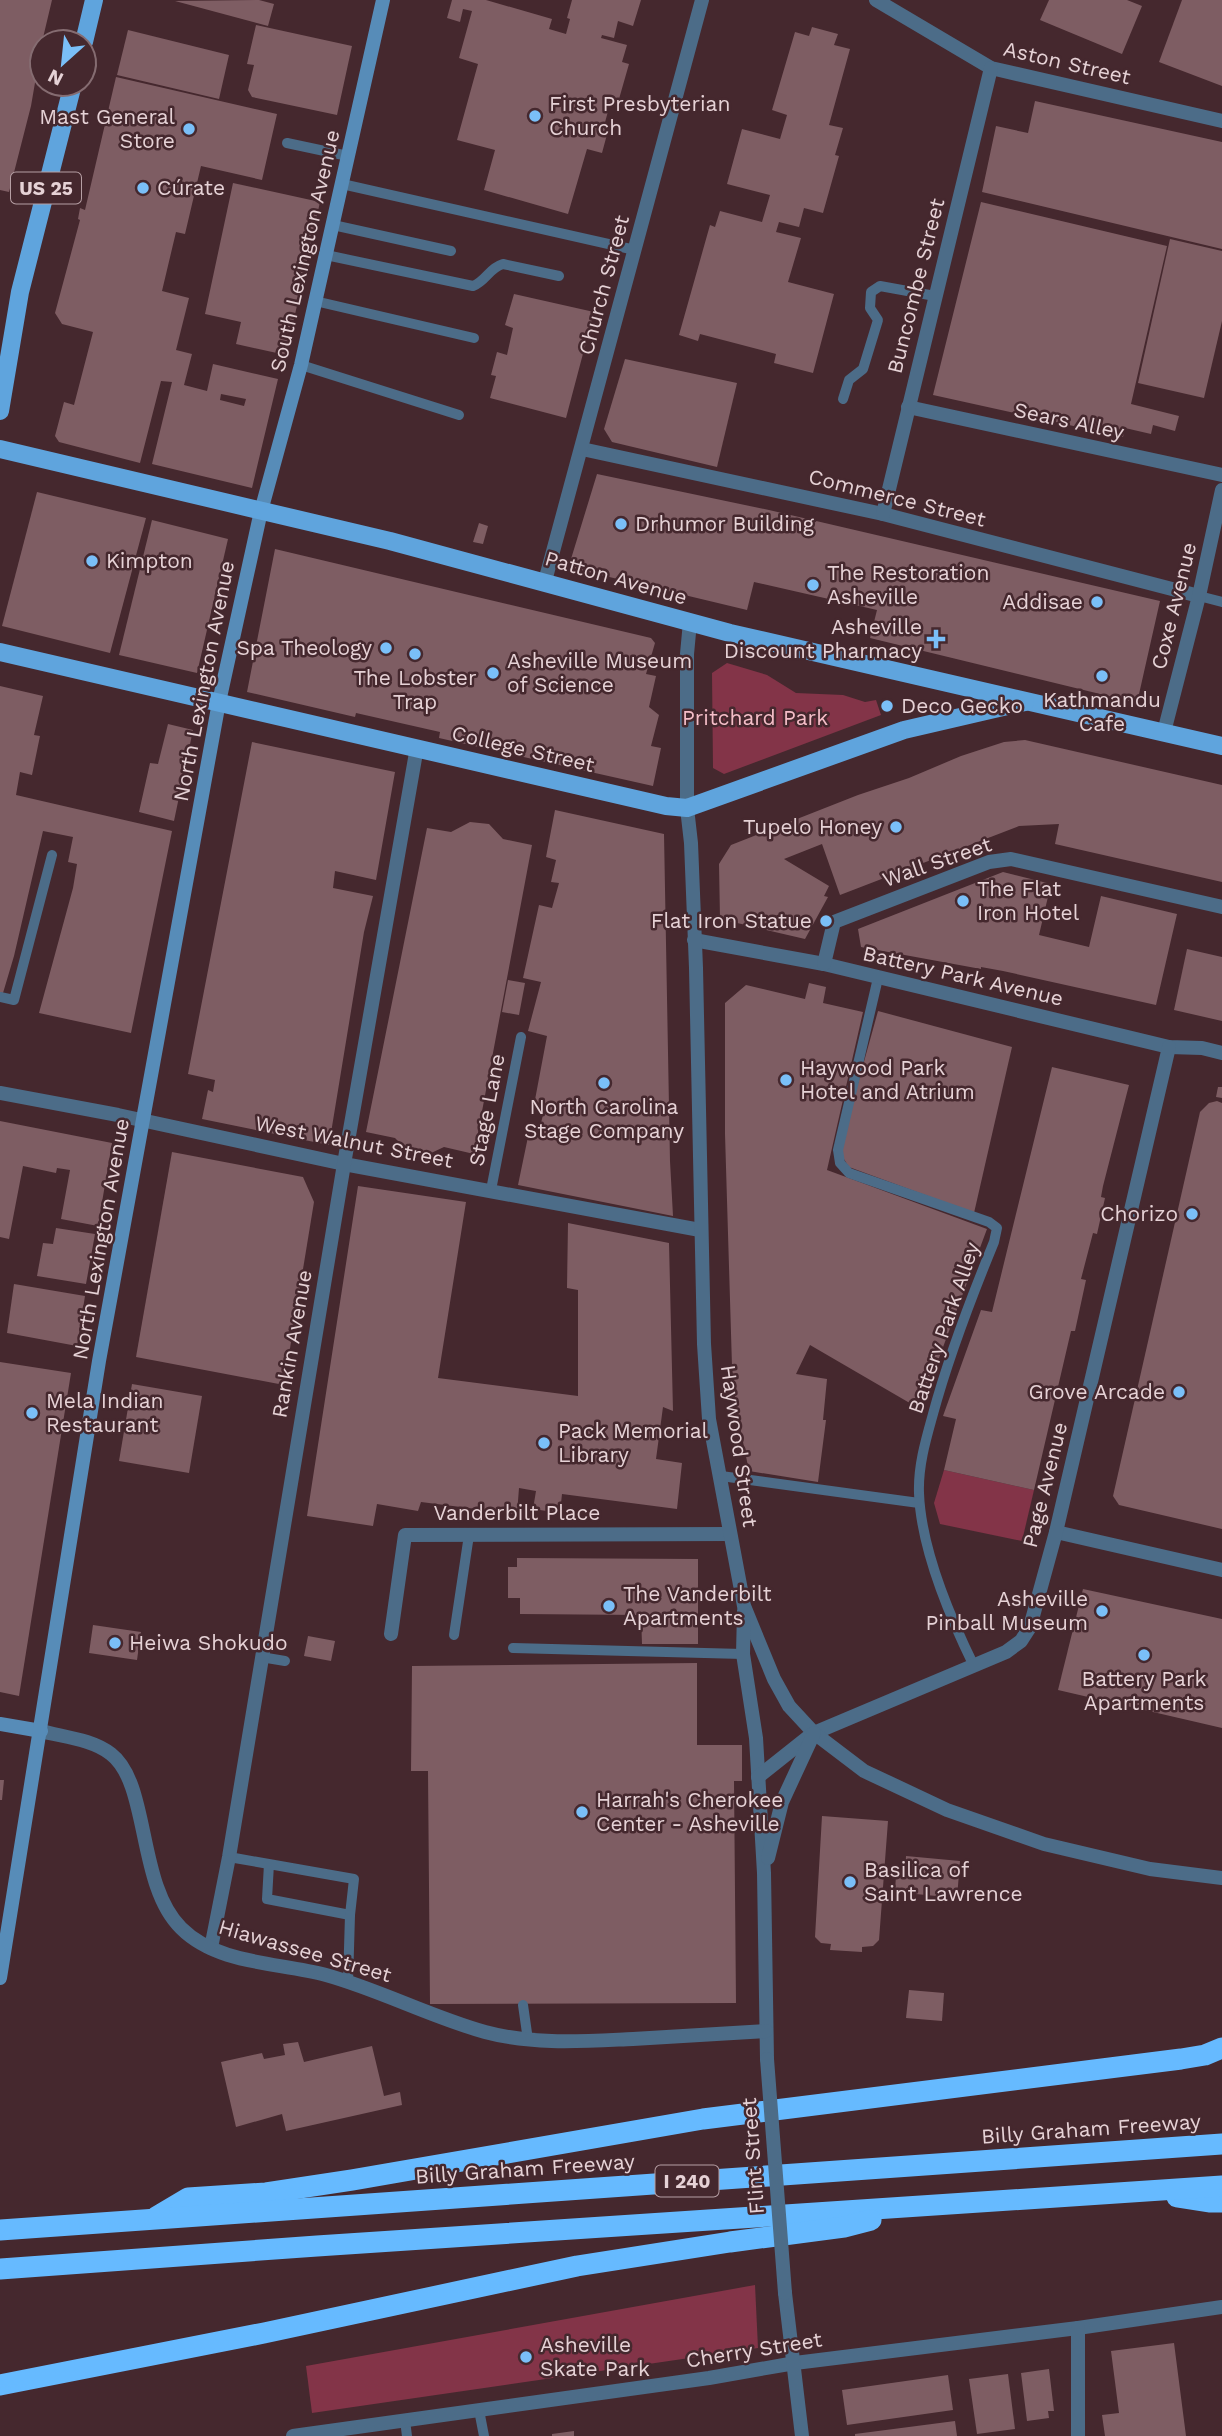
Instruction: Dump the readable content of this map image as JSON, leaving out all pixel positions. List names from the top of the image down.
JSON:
{
  "streets": {
    "highway": ["Billy Graham Freeway", "I 240"],
    "main road": [
      "US 25",
      "South Lexington Avenue",
      "Patton Avenue",
      "North Lexington Avenue",
      "College Street"
    ],
    "street": [
      "Aston Street",
      "Church Street",
      "Buncombe Street",
      "Sears Alley",
      "Commerce Street",
      "Coxe Avenue",
      "Wall Street",
      "Battery Park Avenue",
      "West Walnut Street",
      "Rankin Avenue",
      "Haywood Street",
      "Page Avenue",
      "Vanderbilt Place",
      "Hiawassee Street",
      "Flint Street",
      "Cherry Street"
    ],
    "lane": ["Stage Lane", "Battery Park Alley"]
  },
  "crossings": [
    ["Aston Street", "Buncombe Street"],
    ["South Lexington Avenue", "Patton Avenue"],
    ["South Lexington Avenue", "North Lexington Avenue"],
    ["Church Street", "Commerce Street"],
    ["Church Street", "Patton Avenue"],
    ["Buncombe Street", "Sears Alley"],
    ["Buncombe Street", "Commerce Street"],
    ["Commerce Street", "Coxe Avenue"],
    ["Patton Avenue", "Coxe Avenue"],
    ["Patton Avenue", "North Lexington Avenue"],
    ["Patton Avenue", "College Street"],
    ["Patton Avenue", "Haywood Street"],
    ["North Lexington Avenue", "College Street"],
    ["North Lexington Avenue", "West Walnut Street"],
    ["North Lexington Avenue", "Hiawassee Street"],
    ["College Street", "Rankin Avenue"],
    ["College Street", "Haywood Street"],
    ["Wall Street", "Battery Park Avenue"],
    ["Battery Park Avenue", "Battery Park Alley"],
    ["Battery Park Avenue", "Haywood Street"],
    ["Battery Park Avenue", "Page Avenue"],
    ["Stage Lane", "West Walnut Street"],
    ["West Walnut Street", "Rankin Avenue"],
    ["West Walnut Street", "Haywood Street"],
    ["Battery Park Alley", "Page Avenue"],
    ["Rankin Avenue", "Hiawassee Street"],
    ["Haywood Street", "Page Avenue"],
    ["Haywood Street", "Vanderbilt Place"],
    ["Haywood Street", "Flint Street"],
    ["Page Avenue", "Flint Street"],
    ["Hiawassee Street", "Flint Street"],
    ["Flint Street", "Cherry Street"]
  ],
  "parks": ["Pritchard Park"],
  "places": {
    "other": [
      "First Presbyterian Church",
      "Mast General Store",
      "Cúrate",
      "Drhumor Building",
      "Kimpton",
      "The Restoration Asheville",
      "Addisae",
      "Spa Theology",
      "The Lobster Trap",
      "Asheville Museum of Science",
      "Kathmandu Cafe",
      "Deco Gecko",
      "Tupelo Honey",
      "The Flat Iron Hotel",
      "Flat Iron Statue",
      "Haywood Park Hotel and Atrium",
      "North Carolina Stage Company",
      "Chorizo",
      "Grove Arcade",
      "Mela Indian Restaurant",
      "Pack Memorial Library",
      "The Vanderbilt Apartments",
      "Asheville Pinball Museum",
      "Heiwa Shokudo",
      "Battery Park Apartments",
      "Harrah's Cherokee Center - Asheville",
      "Basilica of Saint Lawrence",
      "Asheville Skate Park"
    ],
    "health": ["Asheville Discount Pharmacy"]
  },
  "north": "bottom left"
}
